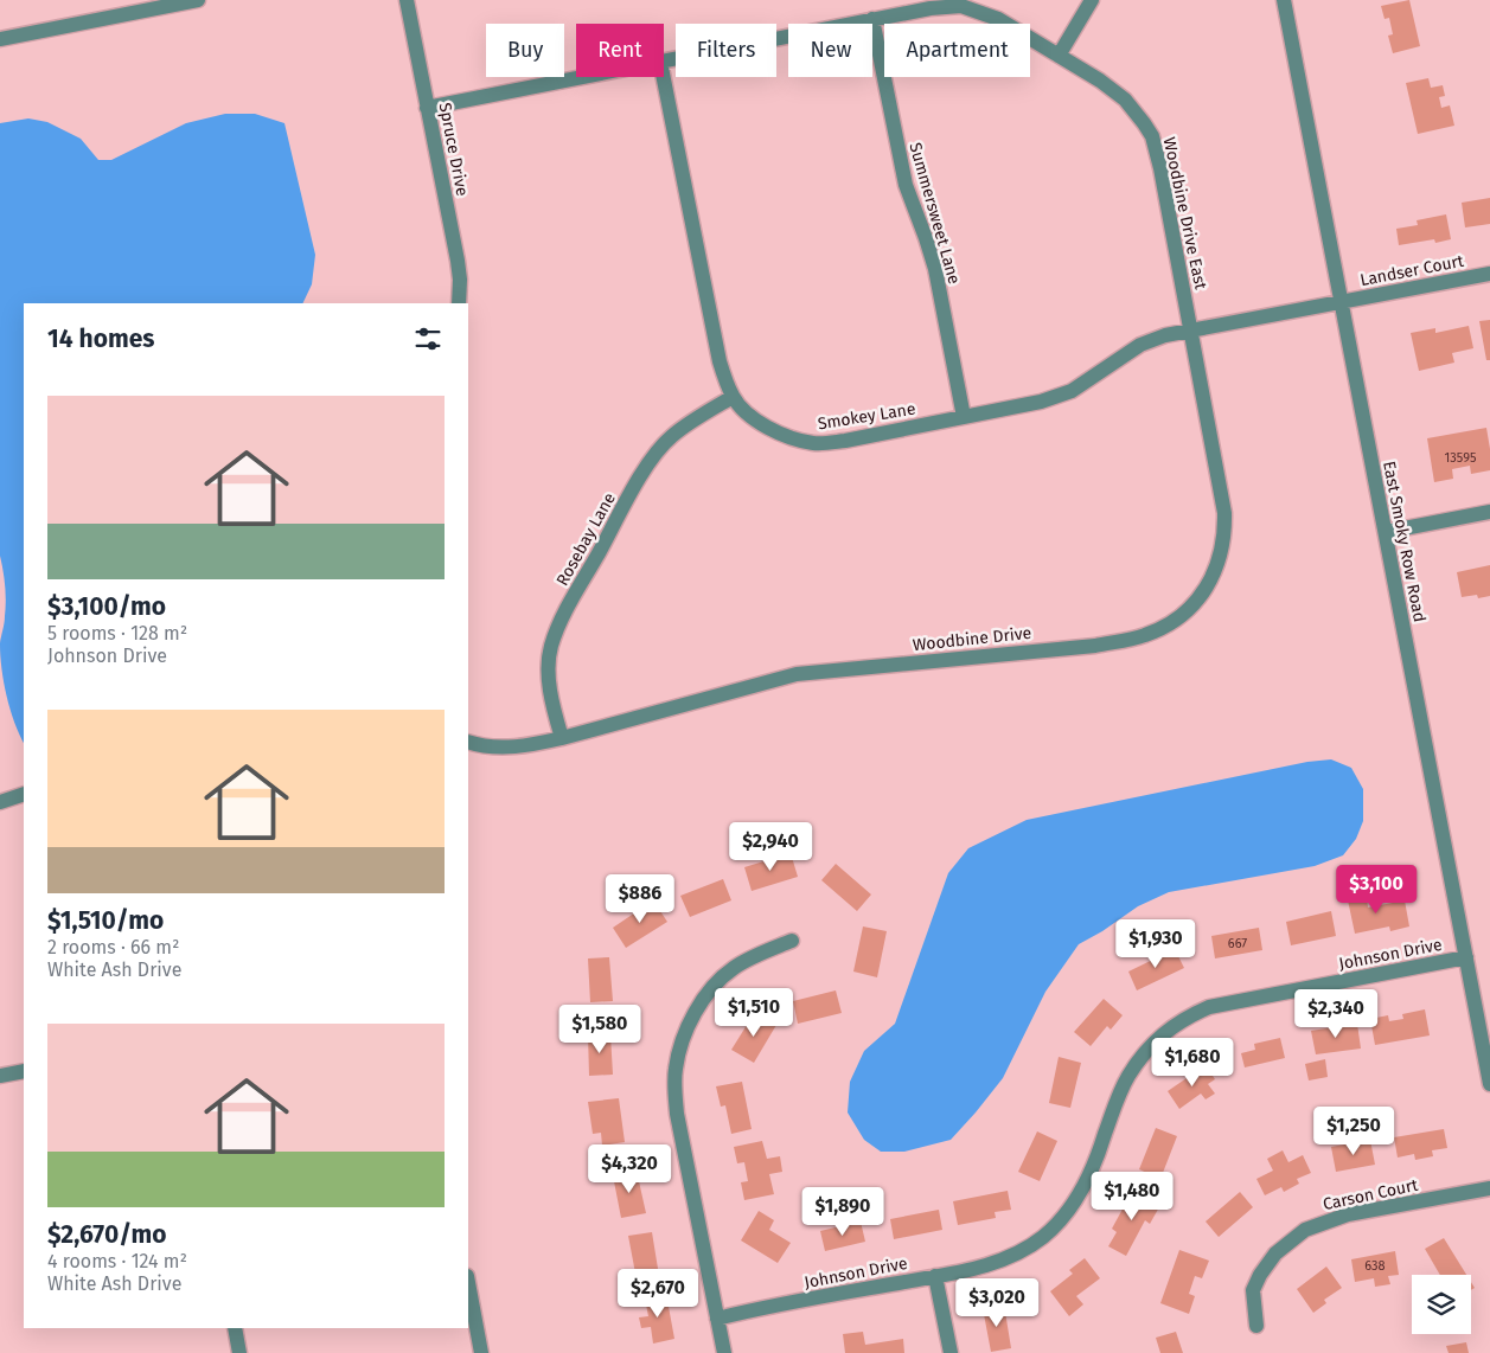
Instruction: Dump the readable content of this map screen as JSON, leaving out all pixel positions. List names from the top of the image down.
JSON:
{
  "streets": {
    "street": [
      "Spruce Drive",
      "Summersweet Lane",
      "Woodbine Drive East",
      "Landser Court",
      "Smokey Lane",
      "Rosebay Lane",
      "East Smoky Row Road",
      "Woodbine Drive",
      "Johnson Drive",
      "Carson Court"
    ]
  },
  "crossings": [
    ["Spruce Drive", "Woodbine Drive East"],
    ["Summersweet Lane", "Woodbine Drive East"],
    ["Summersweet Lane", "Smokey Lane"],
    ["Woodbine Drive East", "Smokey Lane"],
    ["Woodbine Drive East", "Woodbine Drive"],
    ["Landser Court", "Smokey Lane"],
    ["Landser Court", "East Smoky Row Road"],
    ["Smokey Lane", "Rosebay Lane"],
    ["Smokey Lane", "East Smoky Row Road"],
    ["Smokey Lane", "Woodbine Drive"],
    ["Rosebay Lane", "Woodbine Drive"],
    ["East Smoky Row Road", "Johnson Drive"]
  ],
  "house_numbers": ["13595", "667", "638"],
  "page": {
    "chip": [
      "Buy",
      "Rent",
      "Filters",
      "New",
      "Apartment"
    ],
    "heading": "14 homes",
    "list": [
      {
        "name": "$3,100/mo",
        "note": "5 rooms · 128 m² · Johnson Drive"
      },
      {
        "name": "$1,510/mo",
        "note": "2 rooms · 66 m² · White Ash Drive"
      },
      {
        "name": "$2,670/mo",
        "note": "4 rooms · 124 m² · White Ash Drive"
      }
    ],
    "price": [
      "$2,940",
      "$3,100",
      "$886",
      "$1,930",
      "$1,510",
      "$2,340",
      "$1,580",
      "$1,680",
      "$1,250",
      "$4,320",
      "$1,480",
      "$1,890",
      "$2,670",
      "$3,020"
    ]
  }
}
